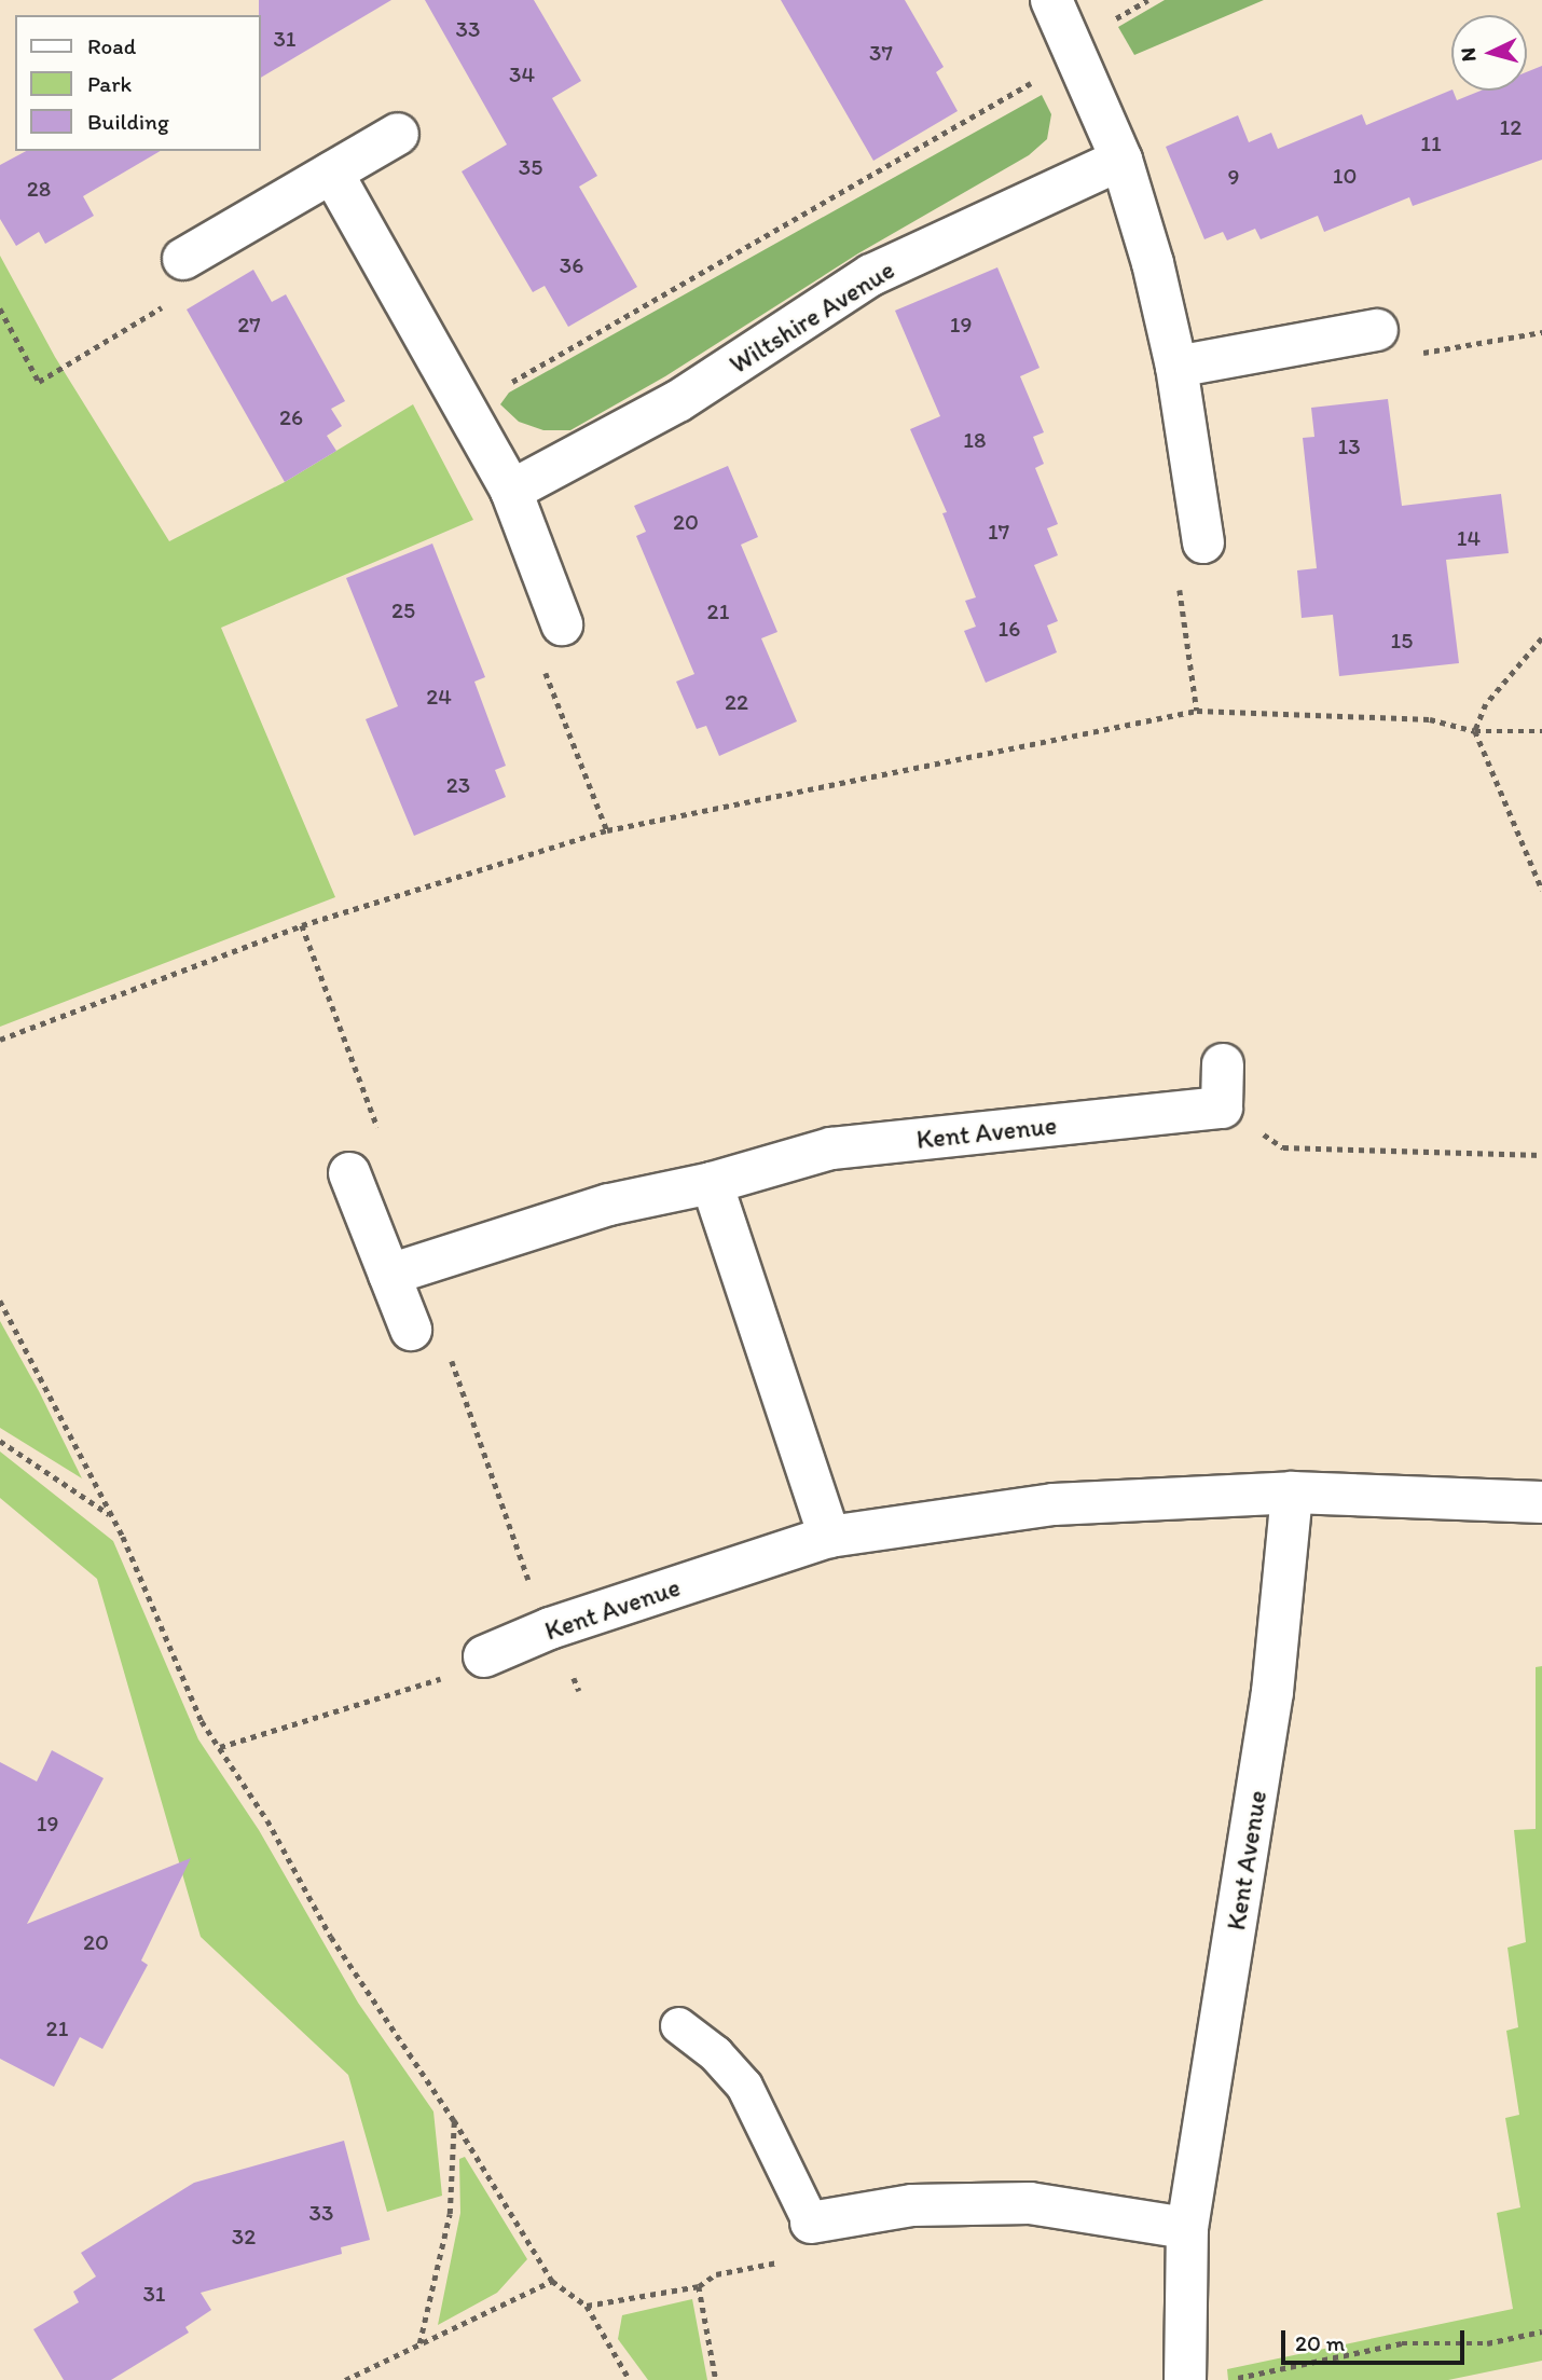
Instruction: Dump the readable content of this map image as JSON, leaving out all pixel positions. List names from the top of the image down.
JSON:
{
  "streets": {
    "street": ["Wiltshire Avenue", "Kent Avenue"]
  },
  "house_numbers": [
    "33",
    "31",
    "37",
    "34",
    "12",
    "11",
    "35",
    "10",
    "9",
    "28",
    "36",
    "27",
    "19",
    "26",
    "18",
    "13",
    "20",
    "17",
    "14",
    "25",
    "21",
    "16",
    "15",
    "24",
    "22",
    "23",
    "19",
    "20",
    "21",
    "33",
    "32",
    "31"
  ],
  "legend": ["Road", "Park", "Building"],
  "scale_bar": "20 m",
  "north": "left"
}
